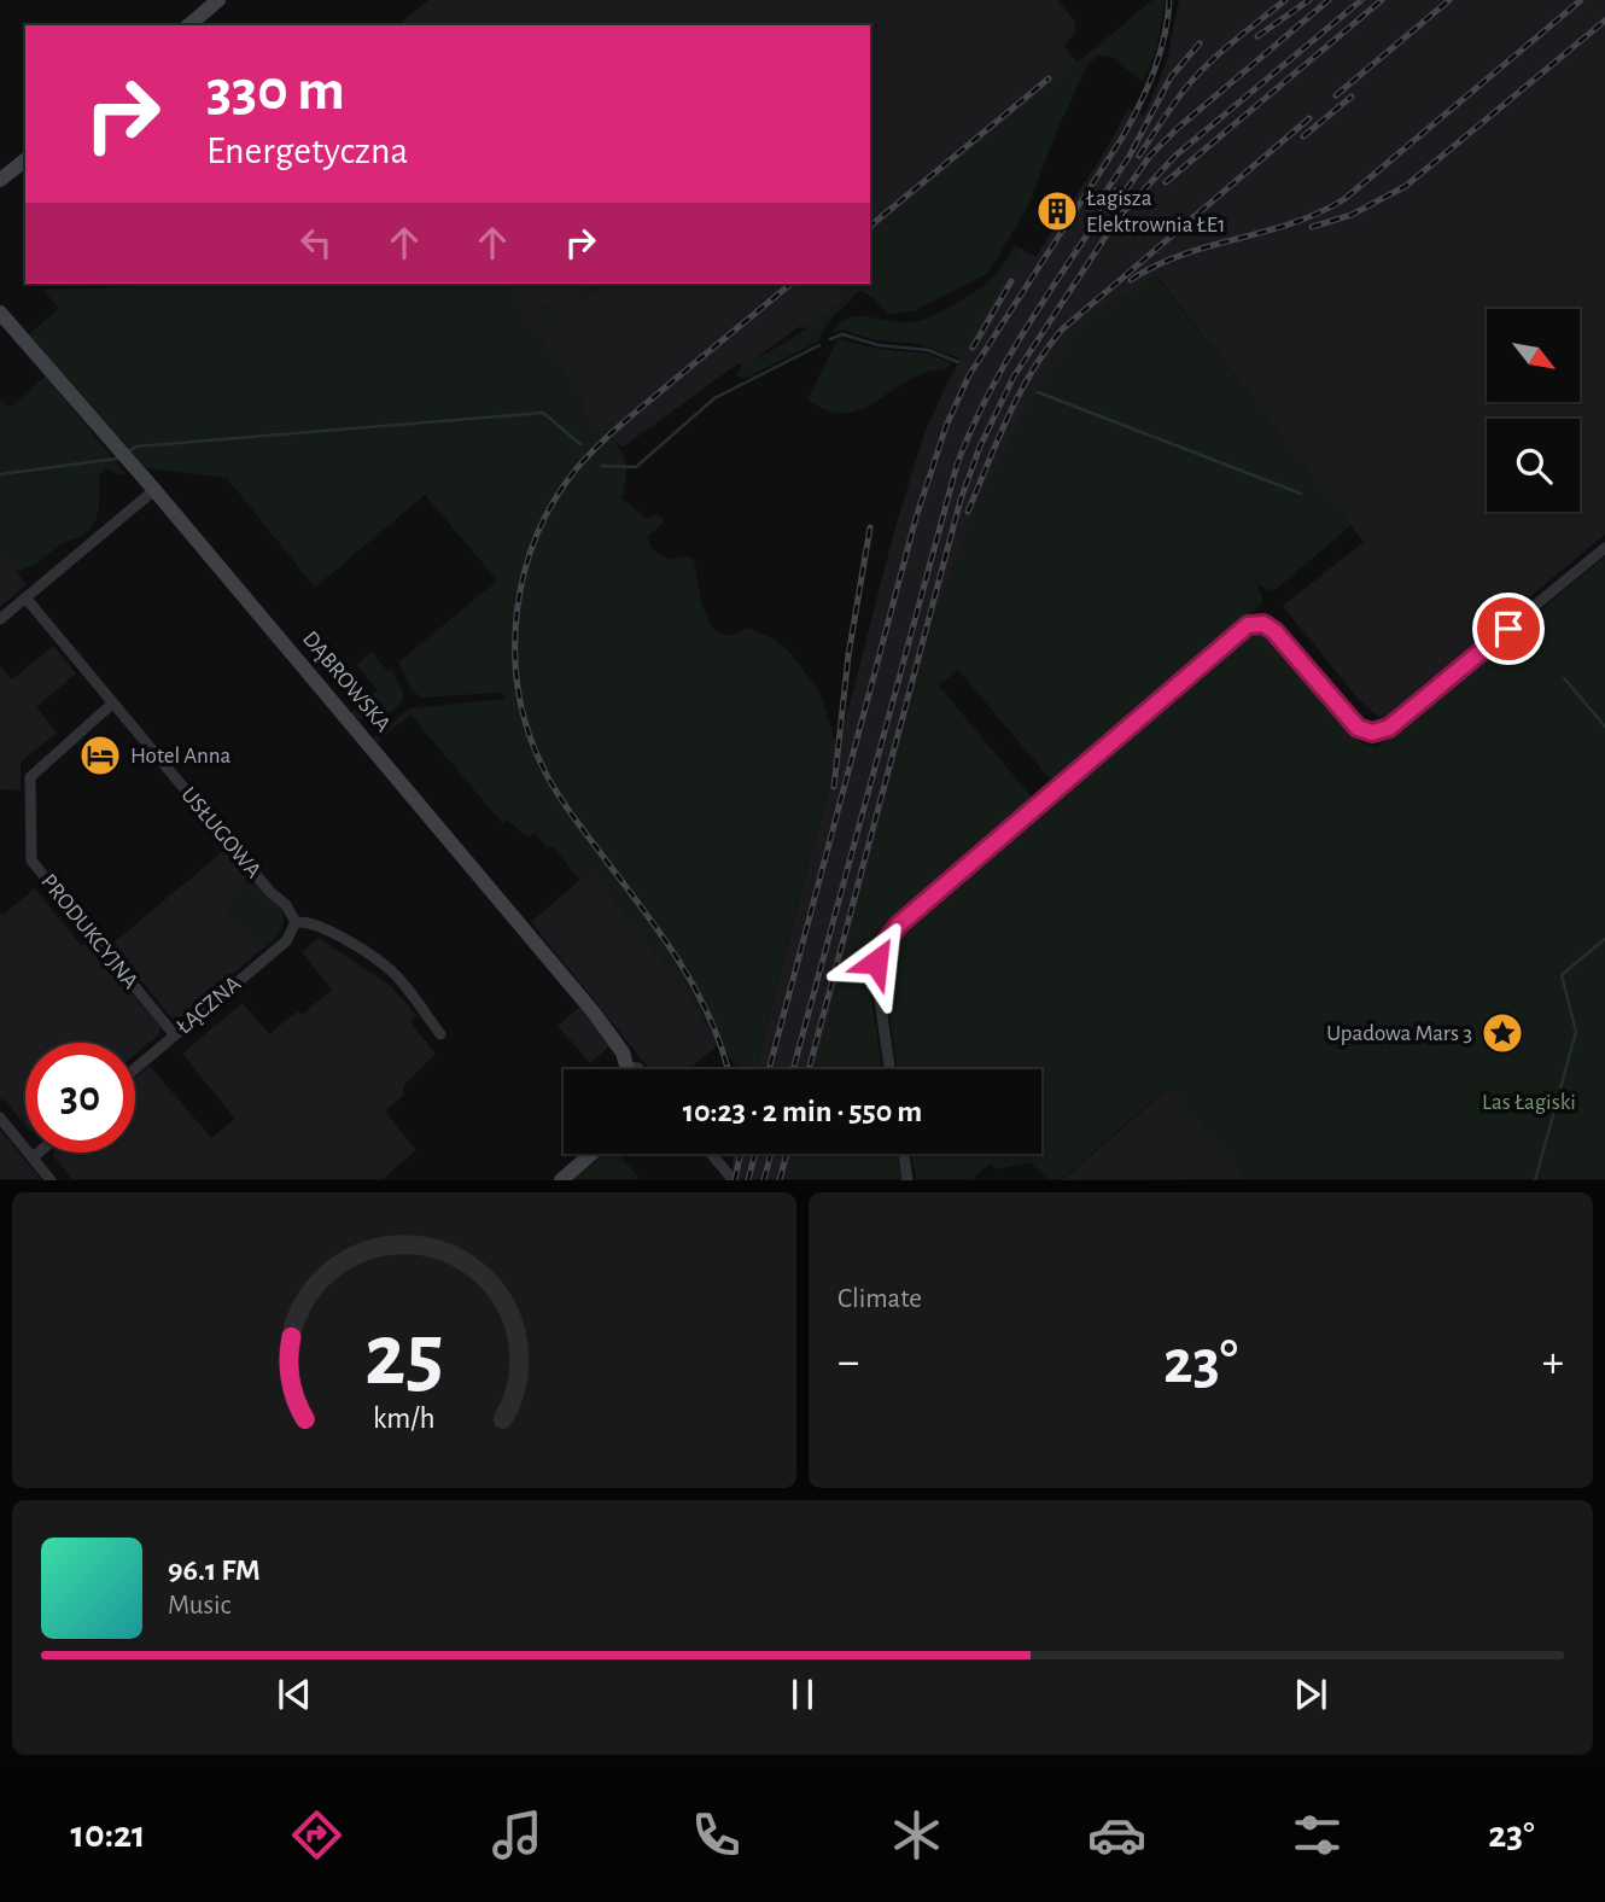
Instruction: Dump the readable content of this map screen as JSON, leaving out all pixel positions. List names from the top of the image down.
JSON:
{
  "streets": {
    "street": [
      "DĄBROWSKA",
      "USŁUGOWA",
      "PRODUKCYJNA",
      "ŁĄCZNA"
    ]
  },
  "crossings": [
    ["USŁUGOWA", "PRODUKCYJNA"],
    ["USŁUGOWA", "ŁĄCZNA"],
    ["PRODUKCYJNA", "ŁĄCZNA"]
  ],
  "parks": ["Las Łagiski"],
  "places": {
    "building": ["Łagisza Elektrownia ŁE1"],
    "hotel": ["Hotel Anna"],
    "place": ["Upadowa Mars 3"]
  },
  "north": "bottom right",
  "page": {
    "turn": ["330 m", "Energetyczna"],
    "limit": "30",
    "trip": "10:23 · 2 min · 550 m",
    "tile": "Climate",
    "heat": ["−", "23°", "+"],
    "song": ["96.1 FM", "Music"],
    "tabs": ["10:21", "23°"],
    "gauge": ["25", "km/h"]
  }
}
